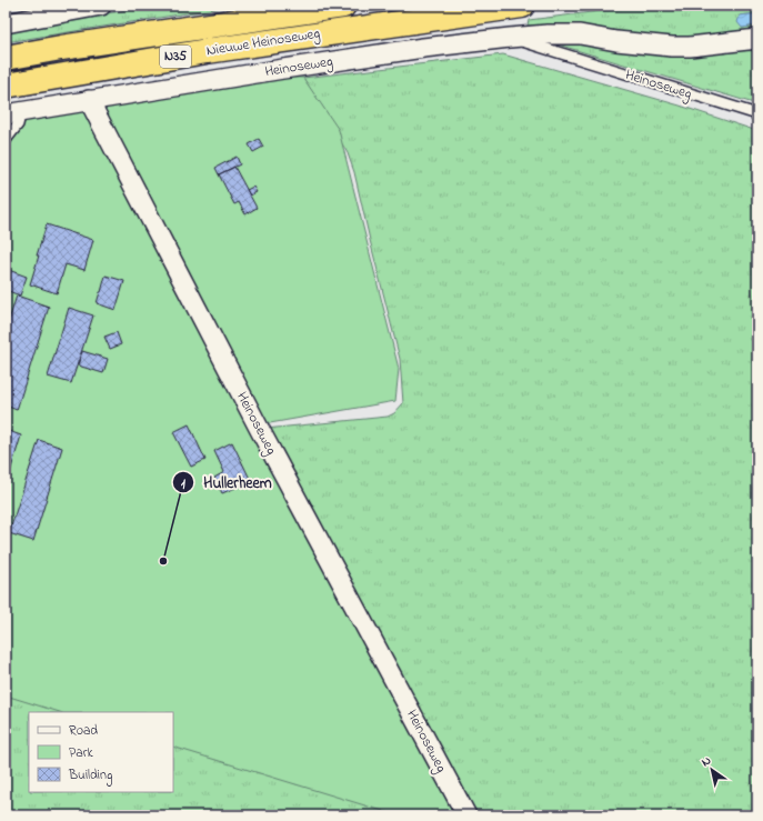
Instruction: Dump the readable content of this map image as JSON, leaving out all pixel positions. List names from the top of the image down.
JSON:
{
  "streets": {
    "highway": ["Nieuwe Heinoseweg", "N35"],
    "street": ["Heinoseweg"]
  },
  "places": ["Hullerheem"],
  "legend": ["Road", "Park", "Building"],
  "north": "top left"
}
